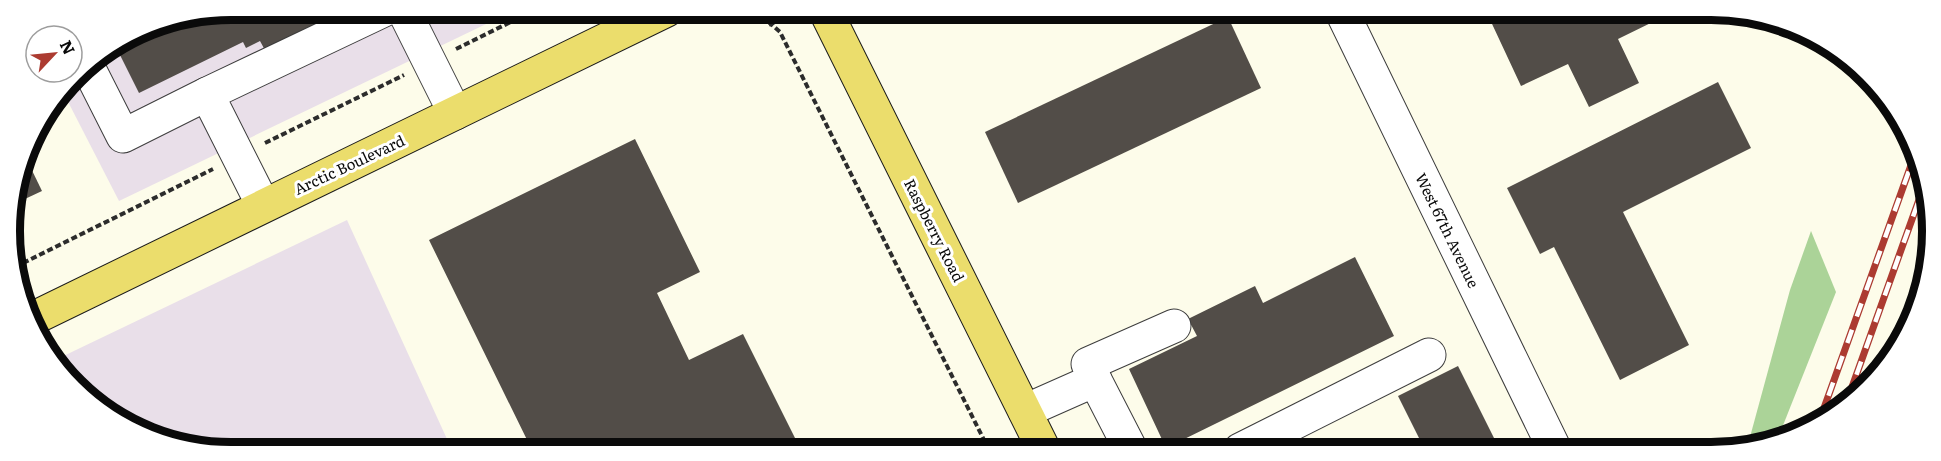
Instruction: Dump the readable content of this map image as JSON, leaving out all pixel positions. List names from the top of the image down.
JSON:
{
  "streets": {
    "main road": ["Arctic Boulevard", "Raspberry Road"],
    "street": ["West 67th Avenue"]
  },
  "north": "top right"
}
